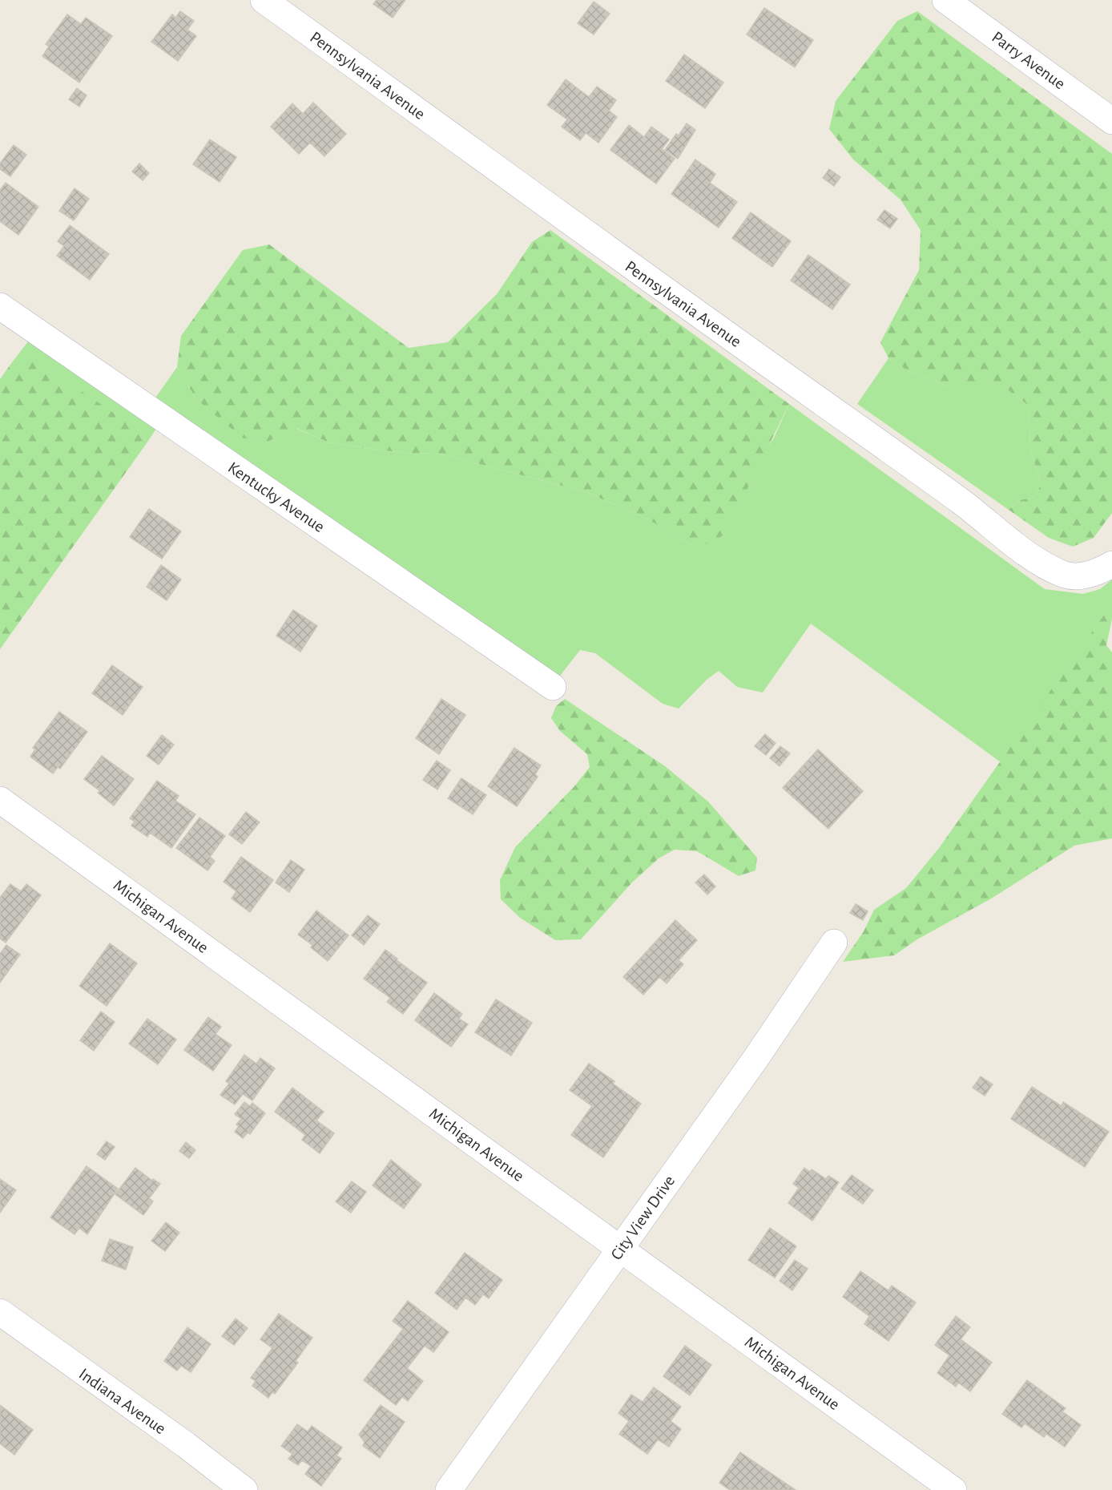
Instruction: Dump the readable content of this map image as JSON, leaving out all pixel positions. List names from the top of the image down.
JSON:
{
  "streets": {
    "street": [
      "Parry Avenue",
      "Pennsylvania Avenue",
      "Kentucky Avenue",
      "Michigan Avenue",
      "City View Drive",
      "Indiana Avenue"
    ]
  },
  "crossings": [
    ["Michigan Avenue", "City View Drive"]
  ]
}
